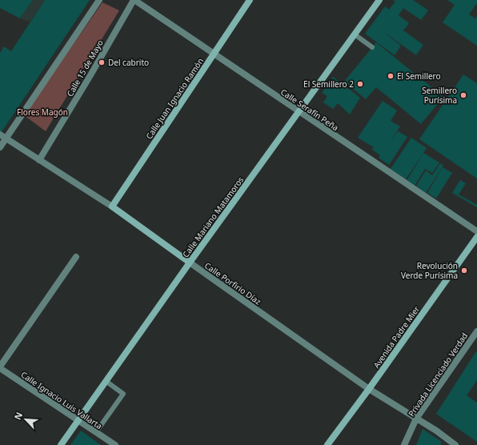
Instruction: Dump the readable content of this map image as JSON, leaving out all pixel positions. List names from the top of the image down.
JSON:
{
  "streets": {
    "street": [
      "Calle 15 de Mayo",
      "Calle Juan Ignacio Ramón",
      "Calle Serafín Peña",
      "Calle Mariano Matamoros",
      "Calle Porfirio Díaz",
      "Avenida Padre Mier",
      "Privada Licenciado Verdad",
      "Calle Ignacio Luis Vallarta"
    ]
  },
  "crossings": [
    ["Calle 15 de Mayo", "Calle Serafín Peña"],
    ["Calle 15 de Mayo", "Calle Porfirio Díaz"],
    ["Calle Juan Ignacio Ramón", "Calle Serafín Peña"],
    ["Calle Juan Ignacio Ramón", "Calle Porfirio Díaz"],
    ["Calle Serafín Peña", "Calle Mariano Matamoros"],
    ["Calle Mariano Matamoros", "Calle Porfirio Díaz"],
    ["Calle Mariano Matamoros", "Calle Ignacio Luis Vallarta"],
    ["Calle Porfirio Díaz", "Avenida Padre Mier"],
    ["Calle Porfirio Díaz", "Privada Licenciado Verdad"]
  ],
  "parks": ["Flores Magón"],
  "places": [
    "Del cabrito",
    "El Semillero",
    "El Semillero 2",
    "Semillero Purísima",
    "Revolución Verde Purísima"
  ],
  "north": "top left"
}
